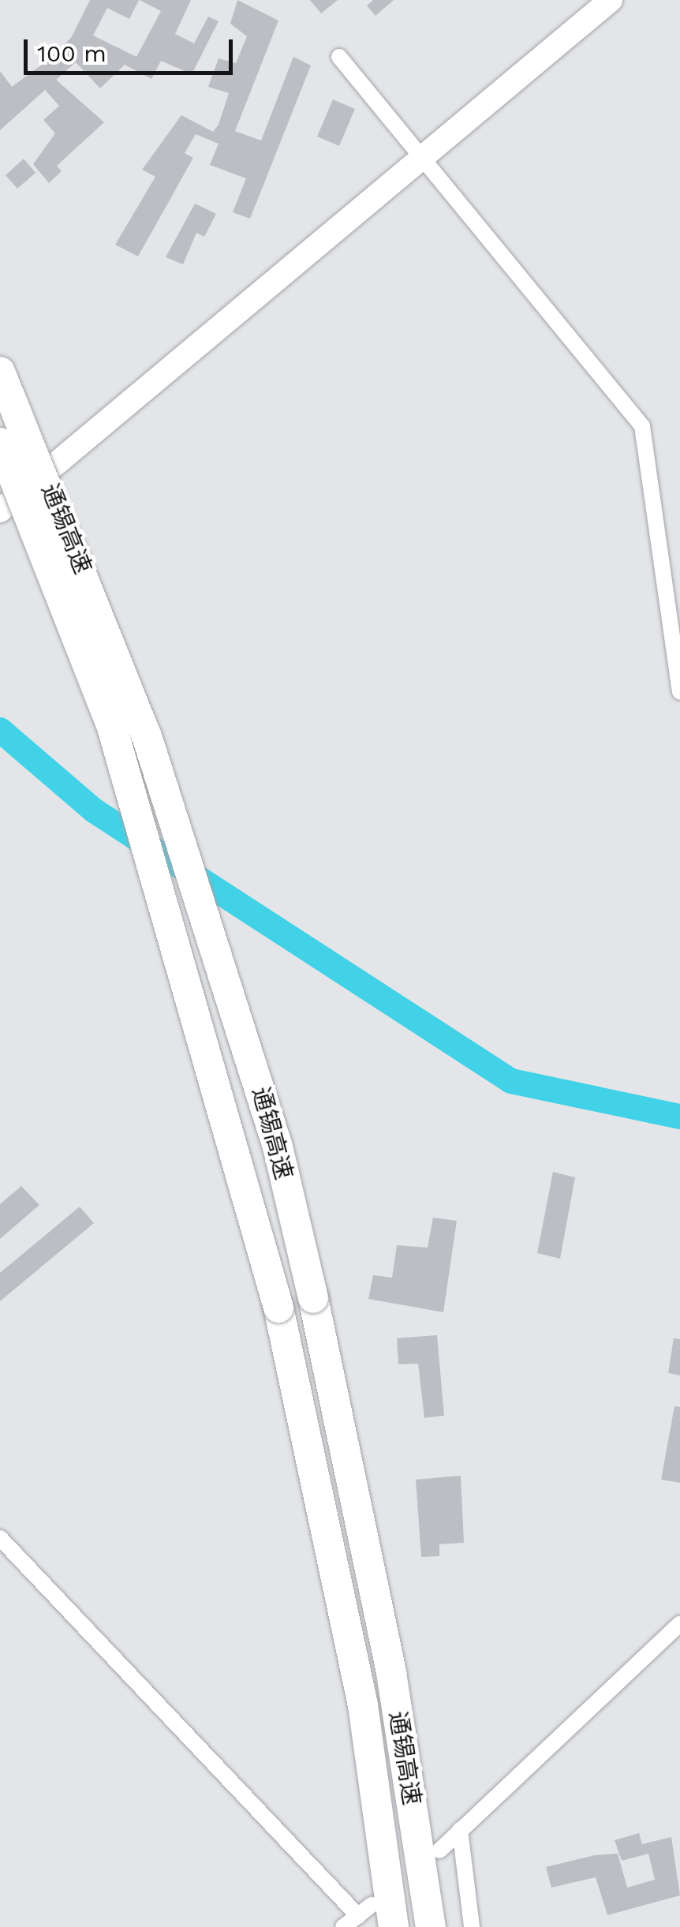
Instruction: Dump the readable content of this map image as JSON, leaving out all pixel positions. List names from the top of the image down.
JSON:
{
  "streets": {
    "highway": ["通锡高速"]
  },
  "scale_bar": "100 m"
}
